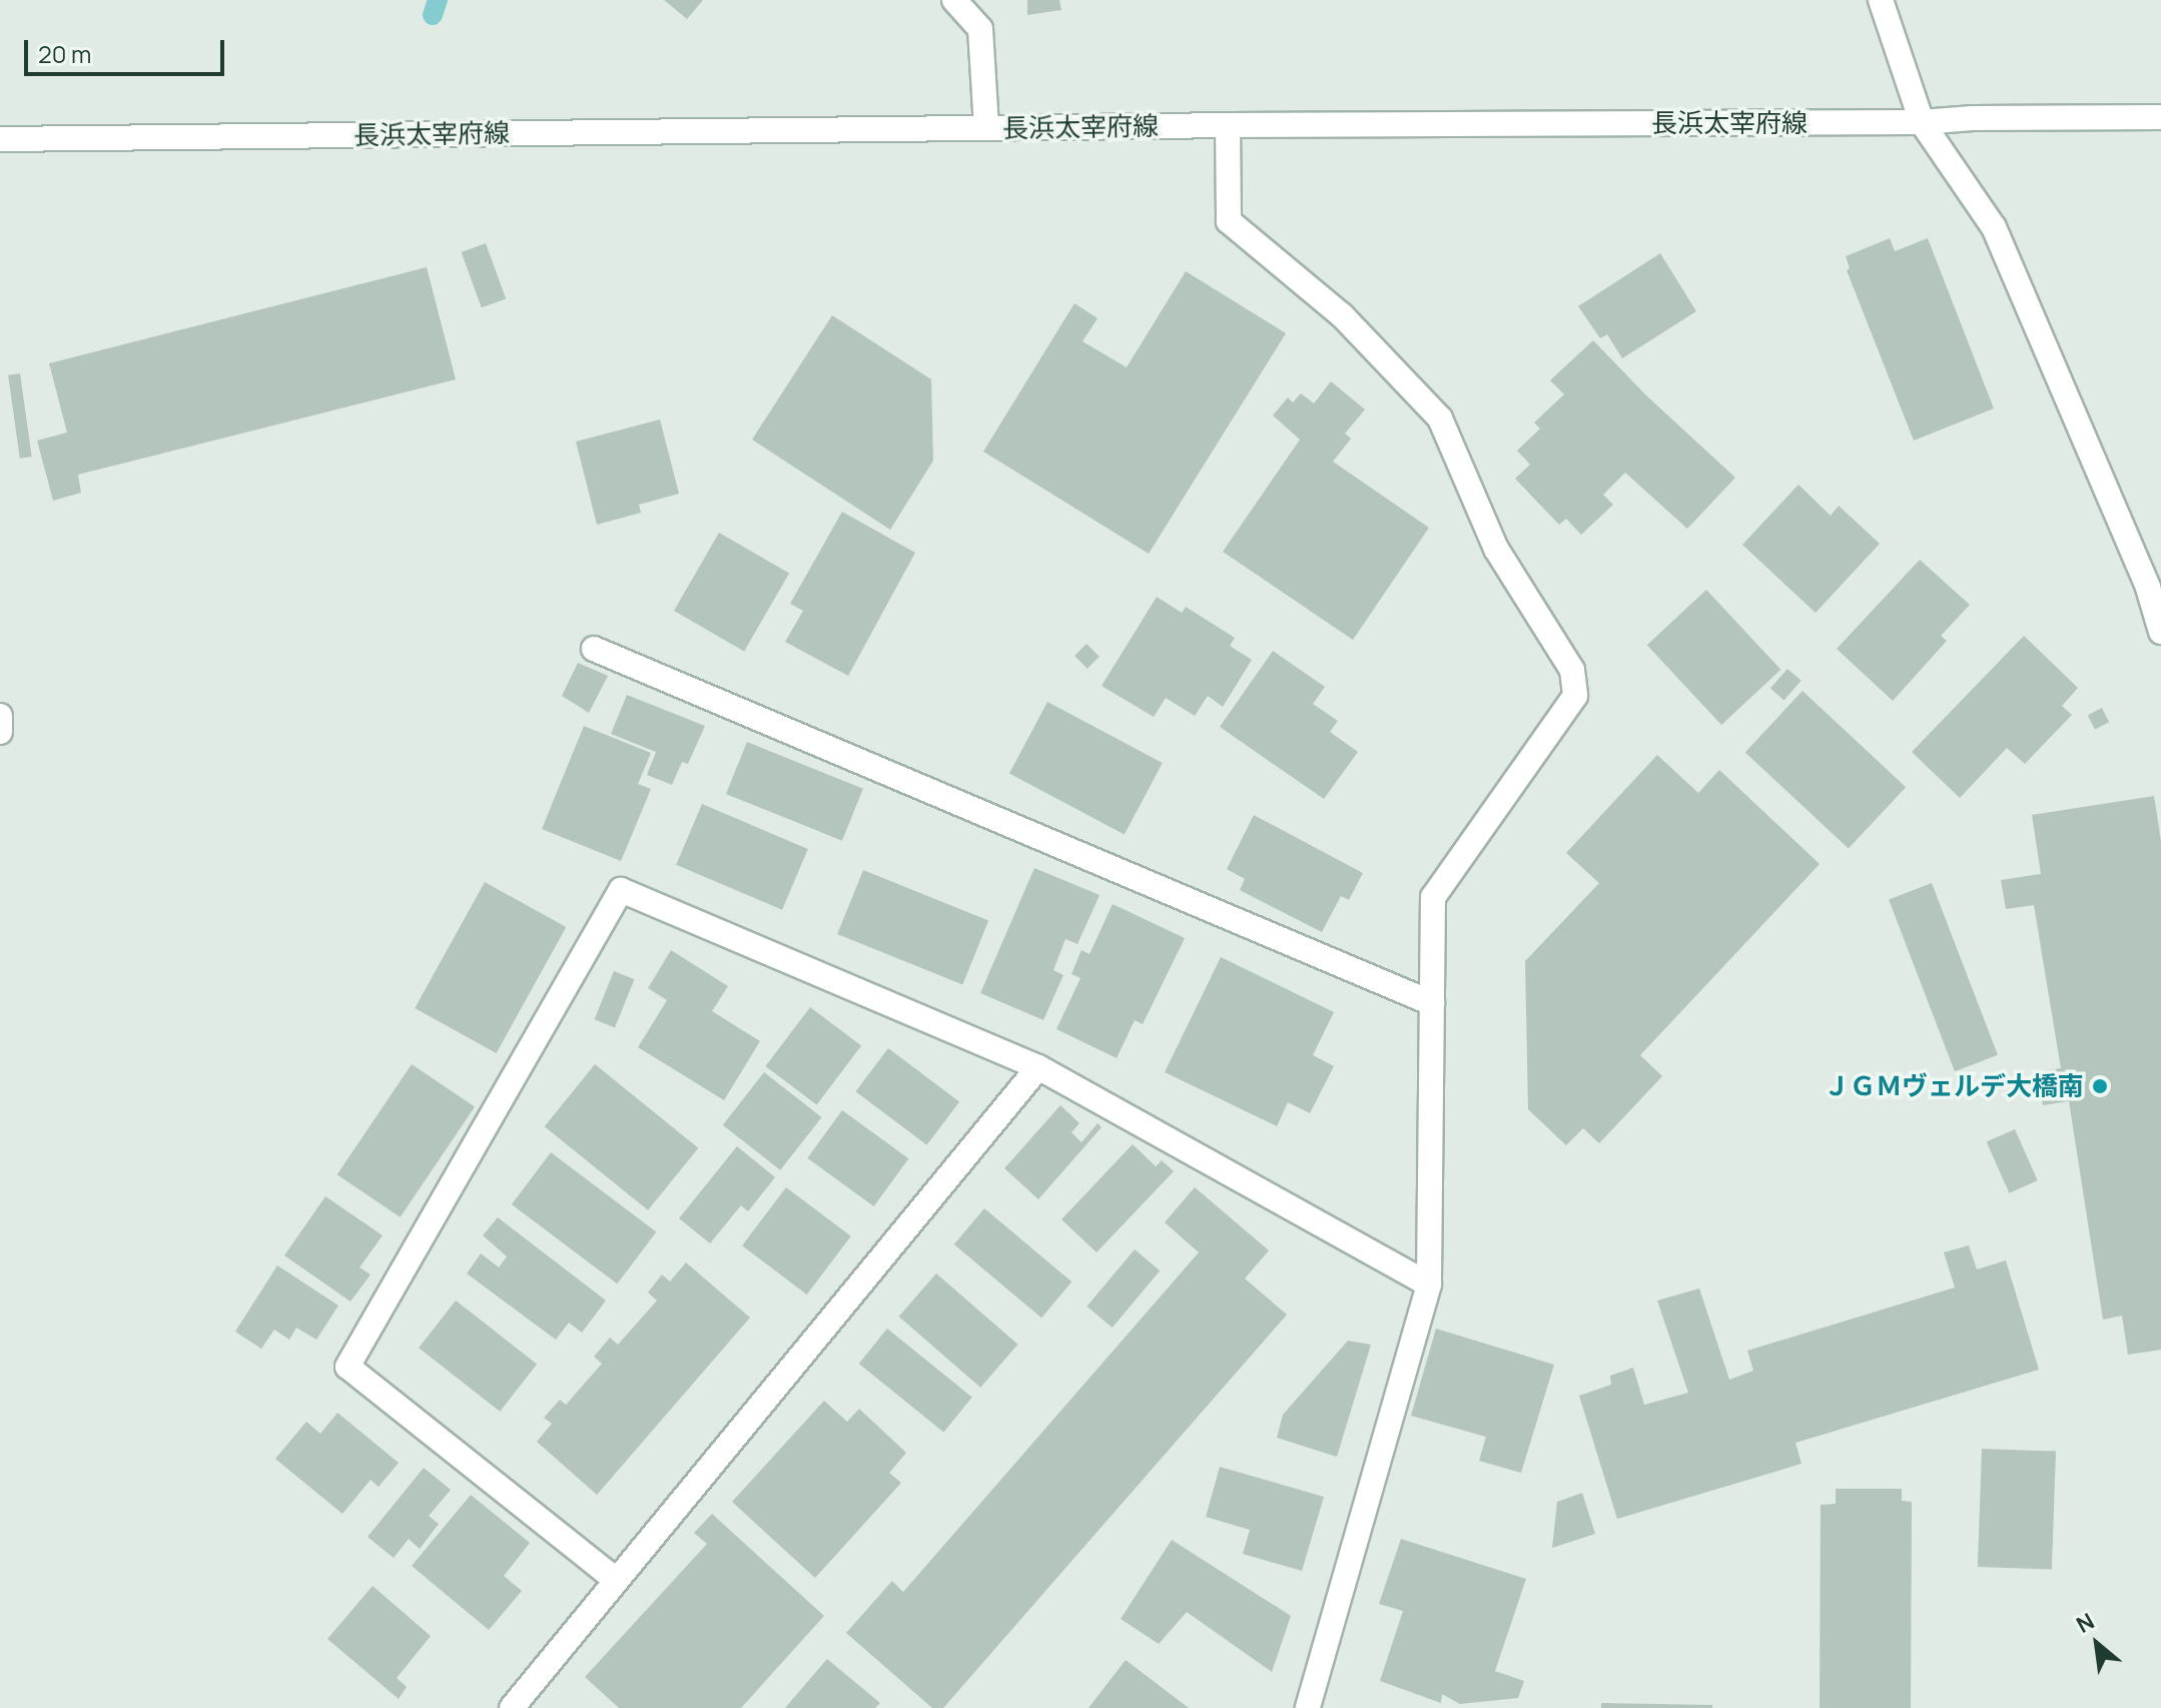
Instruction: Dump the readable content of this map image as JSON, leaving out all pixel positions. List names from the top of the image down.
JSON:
{
  "streets": {
    "street": ["長浜太宰府線"]
  },
  "places": ["ＪＧＭヴェルデ大橋南"],
  "scale_bar": "20 m",
  "north": "top left"
}
